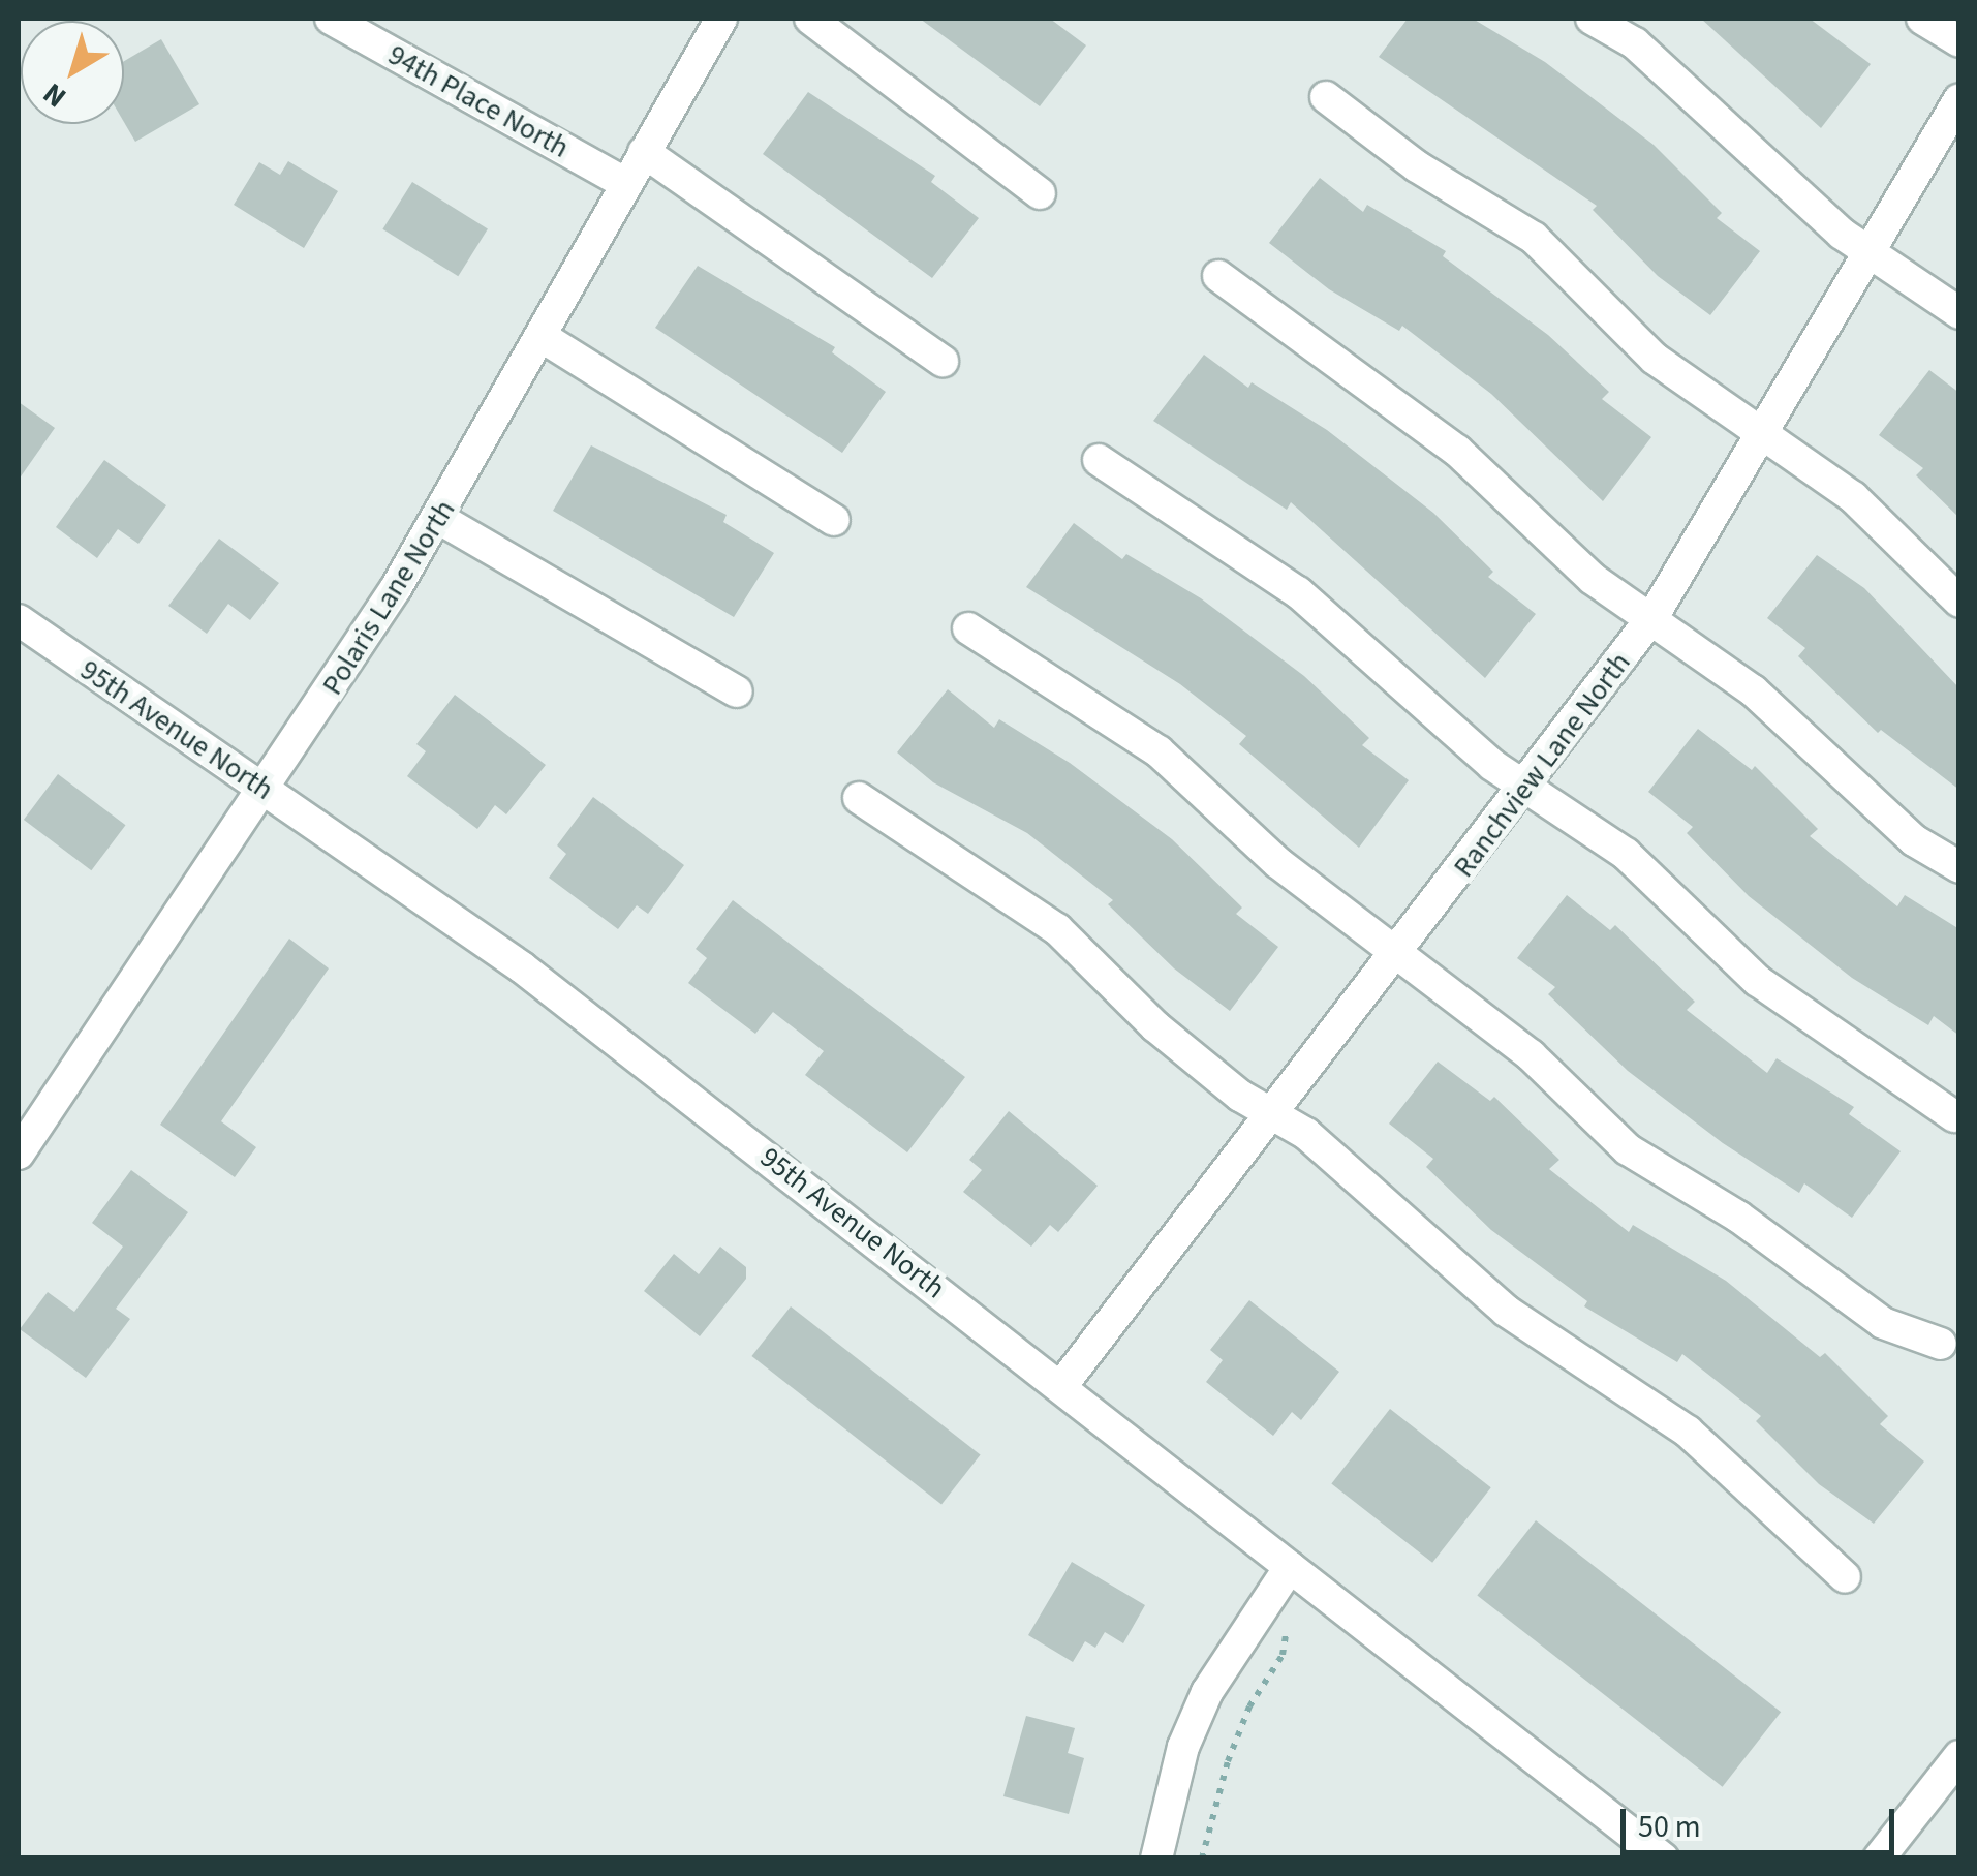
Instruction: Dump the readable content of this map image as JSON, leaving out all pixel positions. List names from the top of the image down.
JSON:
{
  "streets": {
    "street": [
      "94th Place North",
      "Polaris Lane North",
      "95th Avenue North",
      "Ranchview Lane North"
    ]
  },
  "crossings": [
    ["94th Place North", "Polaris Lane North"],
    ["Polaris Lane North", "95th Avenue North"],
    ["95th Avenue North", "Ranchview Lane North"]
  ],
  "scale_bar": "50 m",
  "north": "bottom left"
}
